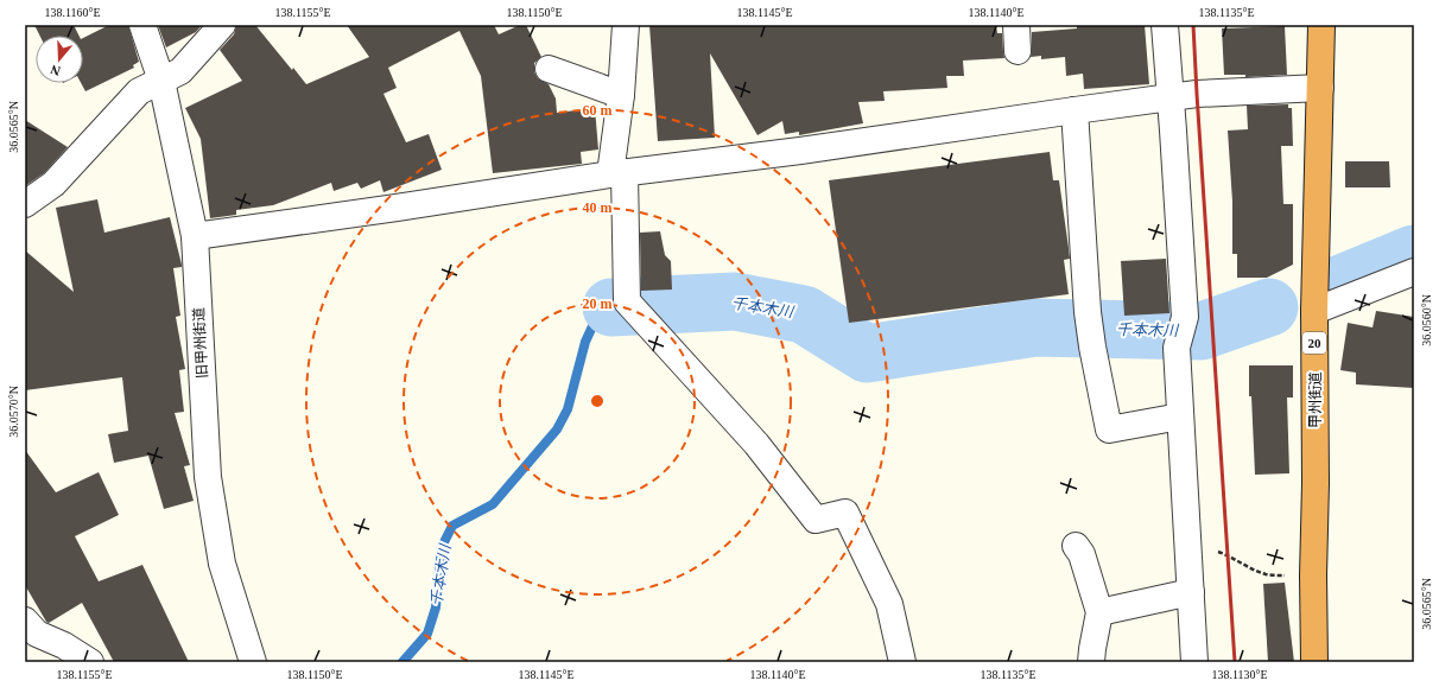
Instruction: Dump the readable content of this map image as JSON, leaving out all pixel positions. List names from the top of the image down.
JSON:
{
  "streets": {
    "highway": ["20", "甲州街道"],
    "street": ["旧甲州街道"]
  },
  "water": ["千本木川"],
  "north": "bottom",
  "coordinates": [
    "138.1160°E",
    "138.1155°E",
    "138.1150°E",
    "138.1145°E",
    "138.1140°E",
    "138.1135°E",
    "36.0565°N",
    "36.0560°N",
    "36.0570°N",
    "138.1130°E"
  ],
  "rings": ["60 m", "40 m", "20 m"]
}
